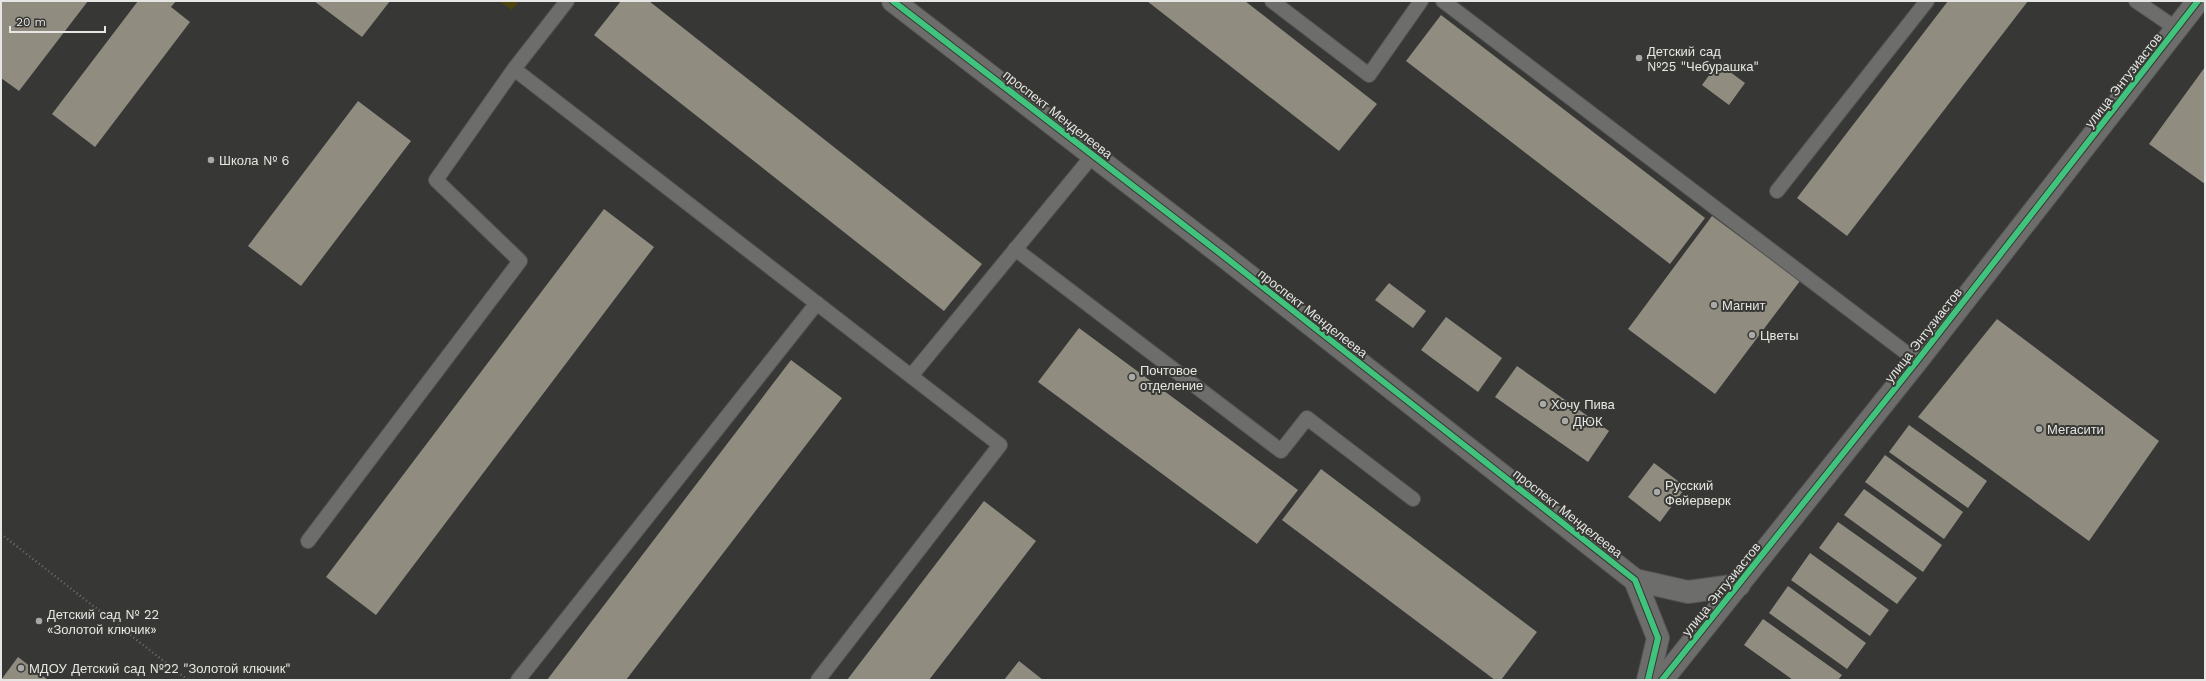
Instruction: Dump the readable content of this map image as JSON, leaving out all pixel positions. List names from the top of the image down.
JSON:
{
  "streets": {
    "street": ["улица Энтузиастов", "проспект Менделеева"]
  },
  "crossings": [
    ["улица Энтузиастов", "проспект Менделеева"]
  ],
  "places": [
    "Детский сад №25 \"Чебурашка\"",
    "Школа № 6",
    "Магнит",
    "Цветы",
    "Почтовое отделение",
    "Хочу Пива",
    "ДЮК",
    "Мегасити",
    "Русский Фейерверк",
    "Детский сад № 22 «Золотой ключик»",
    "МДОУ Детский сад №22 \"Золотой ключик\""
  ],
  "scale_bar": "20 m"
}
